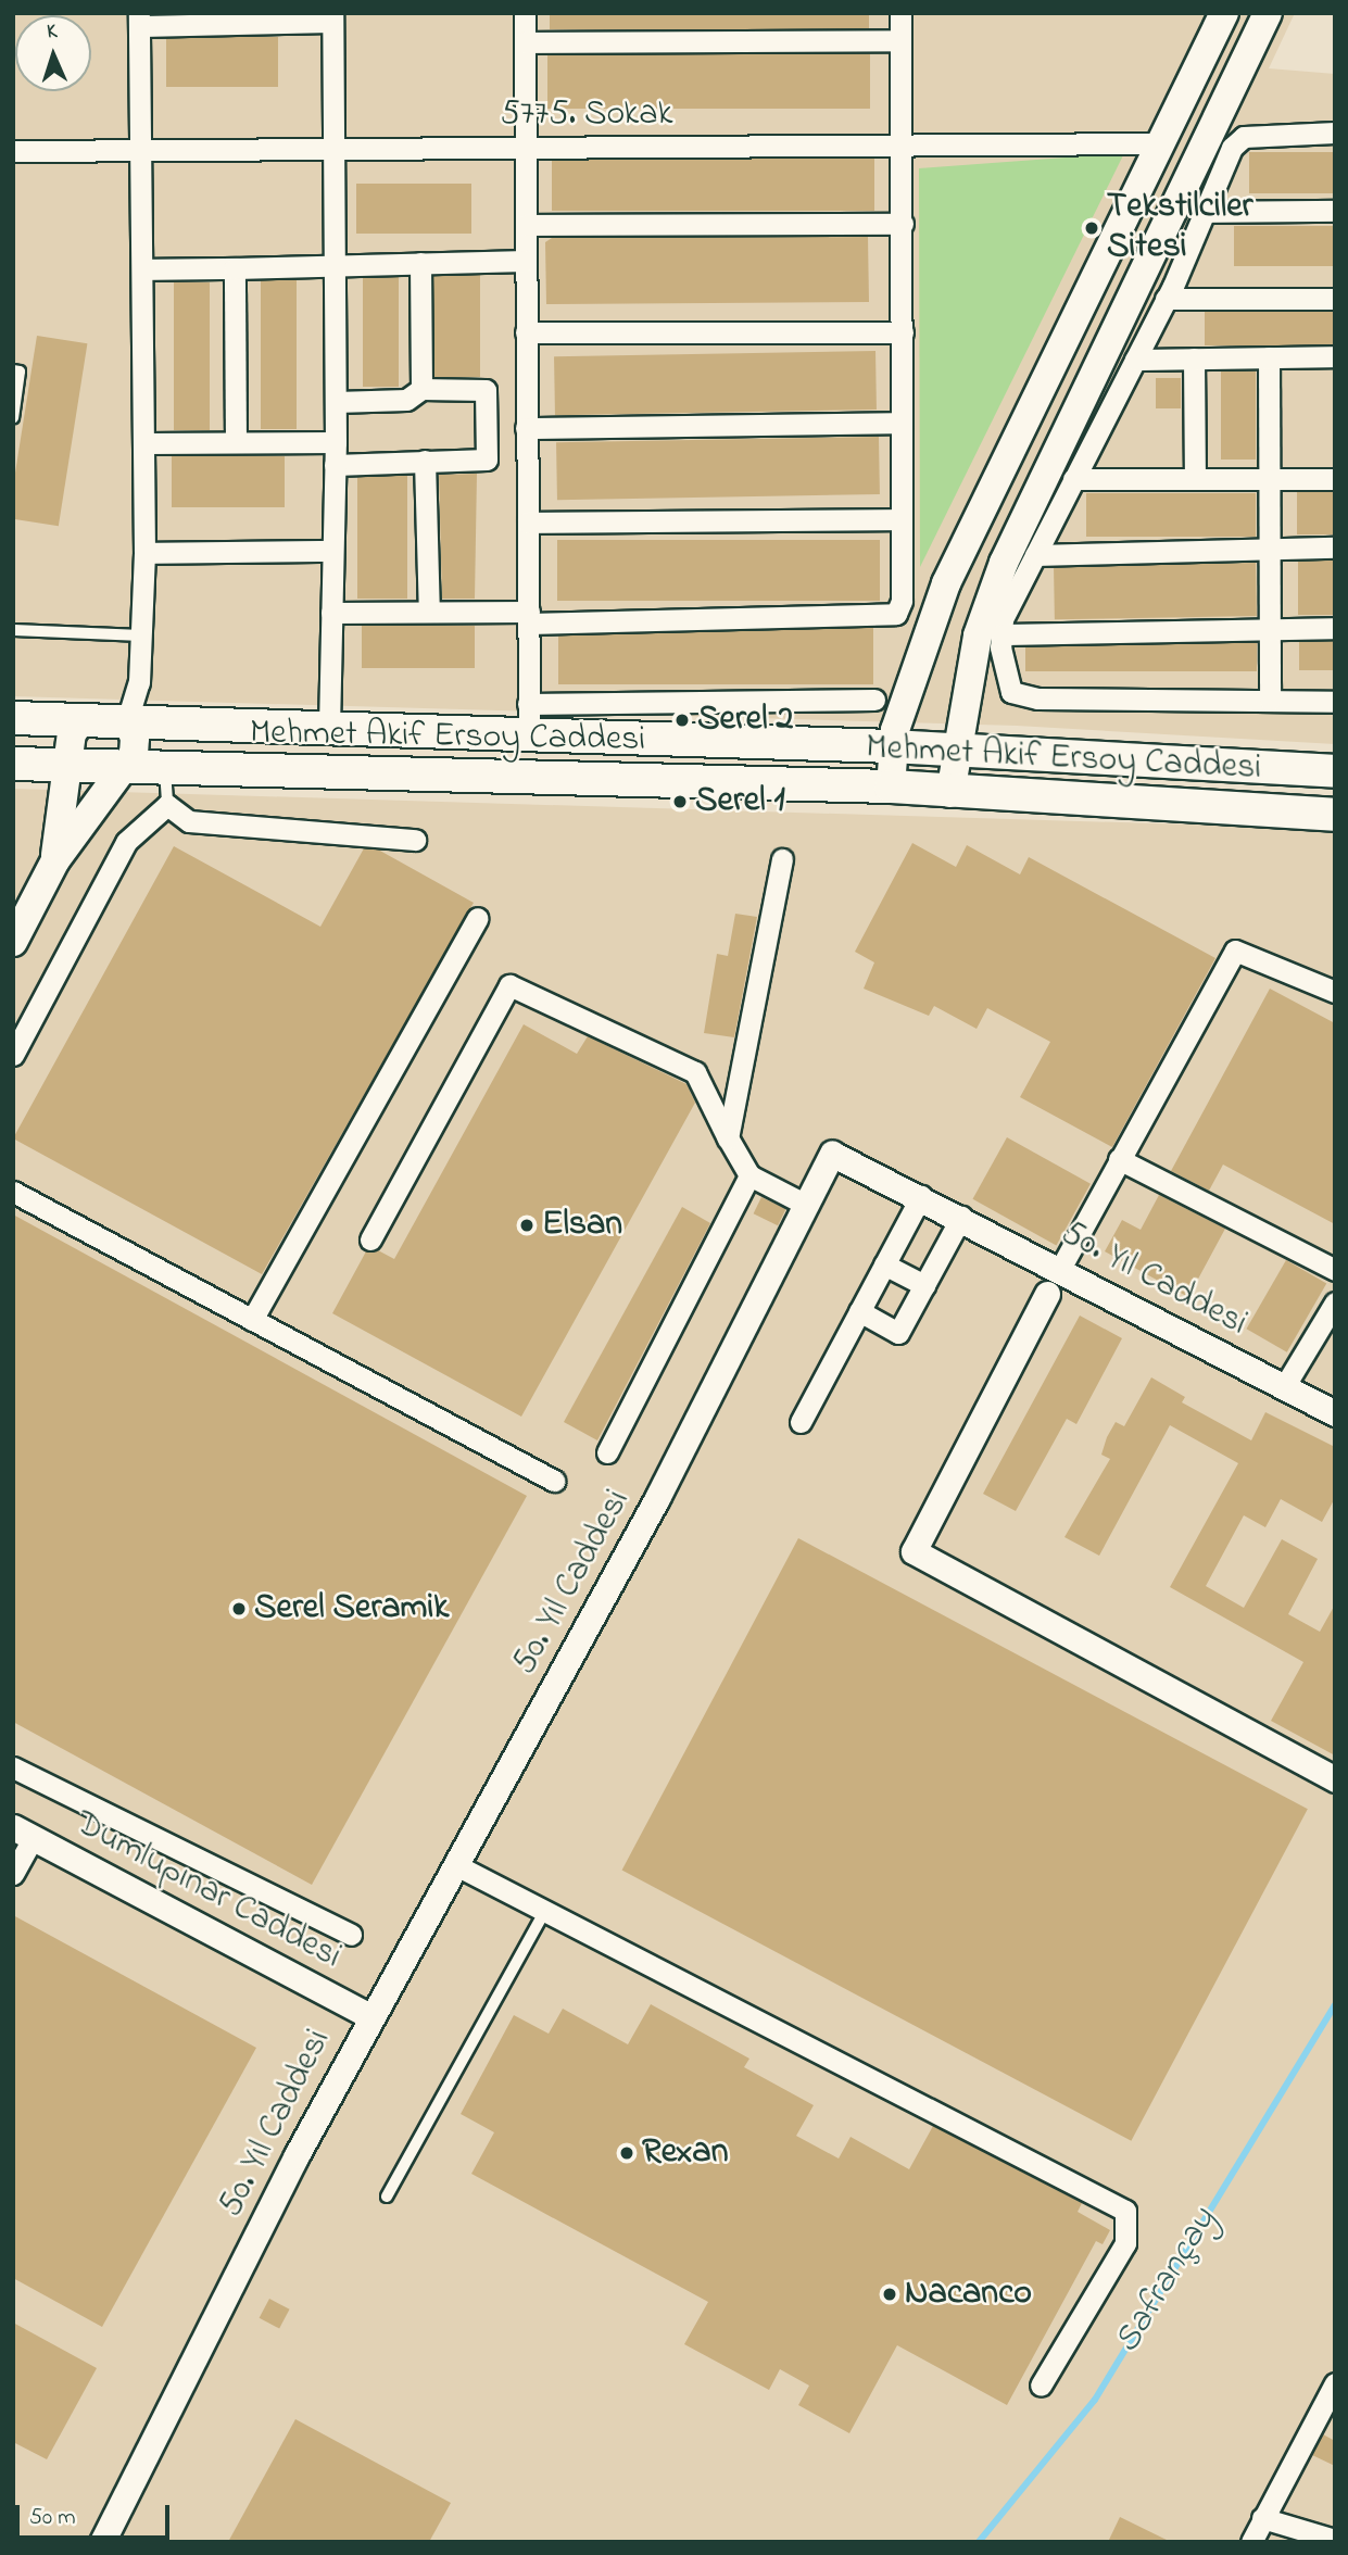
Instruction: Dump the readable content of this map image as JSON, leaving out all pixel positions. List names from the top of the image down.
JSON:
{
  "streets": {
    "main road": ["Mehmet Akif Ersoy Caddesi"],
    "street": ["5775. Sokak", "50. Yıl Caddesi", "Dumlupınar Caddesi"]
  },
  "crossings": [
    ["50. Yıl Caddesi", "Dumlupınar Caddesi"]
  ],
  "water": ["Safrançay"],
  "places": [
    "Tekstilciler Sitesi",
    "Serel 2",
    "Serel 1",
    "Elsan",
    "Serel Seramik",
    "Rexan",
    "Nacanco"
  ],
  "scale_bar": "50 m",
  "north": "top"
}
